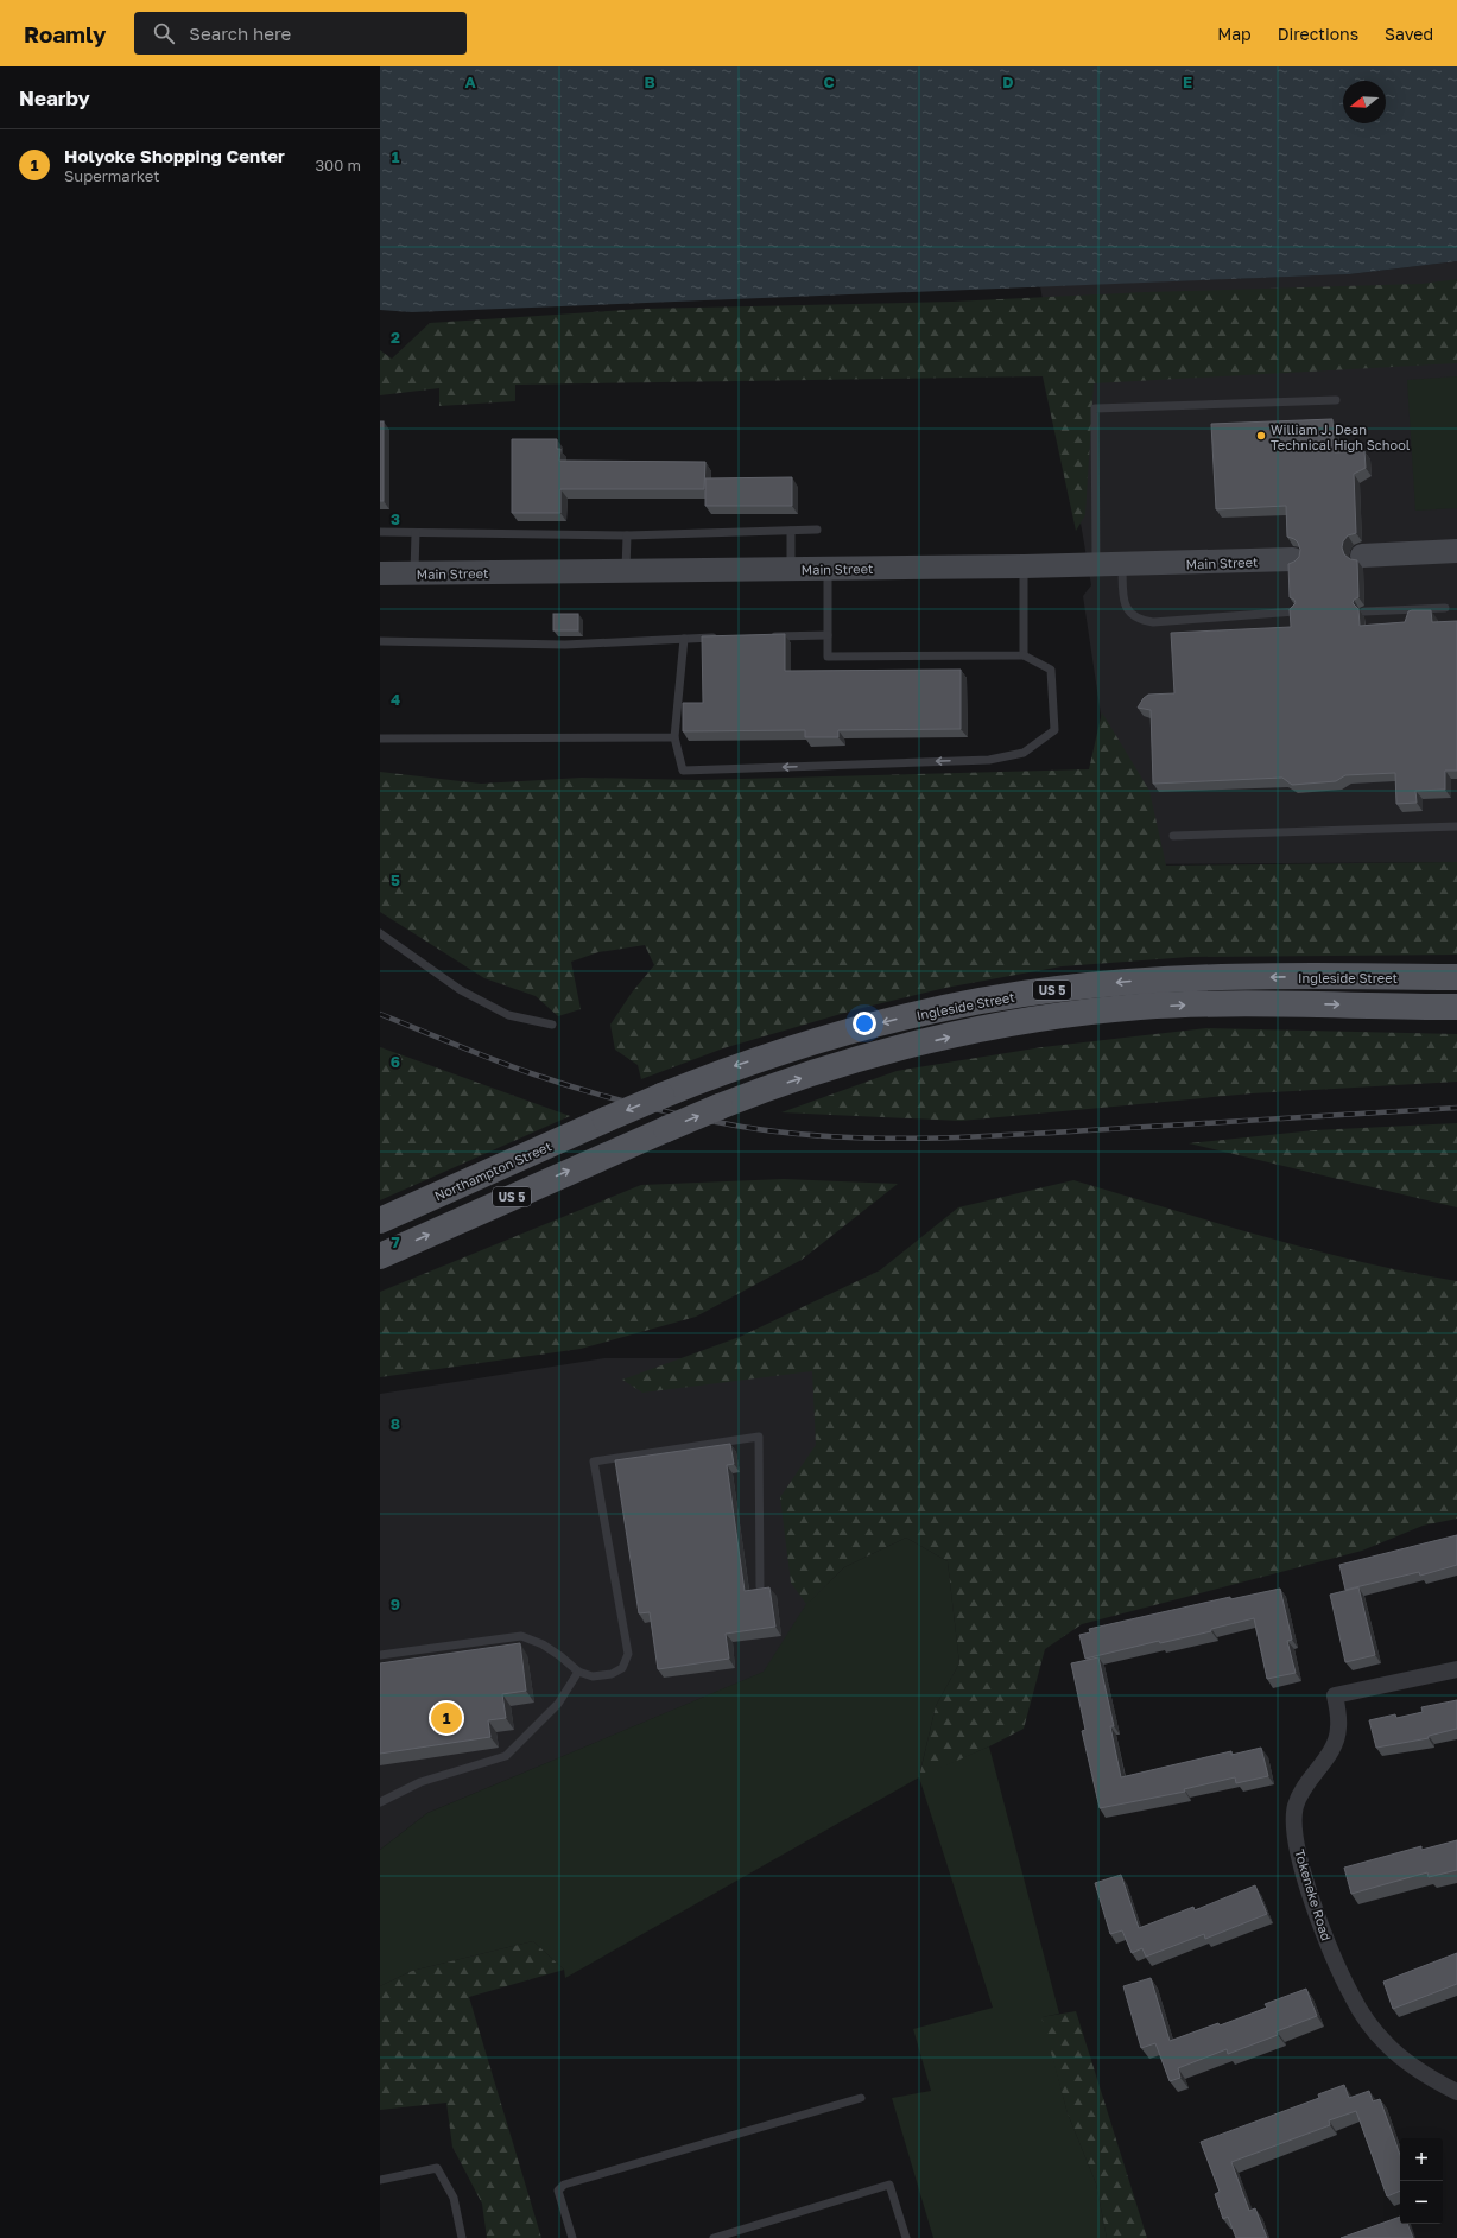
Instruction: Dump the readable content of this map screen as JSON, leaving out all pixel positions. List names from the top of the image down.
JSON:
{
  "streets": {
    "main road": [
      "Main Street",
      "Ingleside Street",
      "US 5",
      "Northampton Street"
    ],
    "street": ["Tokeneke Road"]
  },
  "crossings": [
    ["Ingleside Street", "Northampton Street"]
  ],
  "places": ["William J. Dean Technical High School"],
  "north": "left",
  "page": {
    "header": "Roamly",
    "search": "Search here",
    "nav": ["Map", "Directions", "Saved"],
    "heading": "Nearby",
    "list": [
      {
        "mark": "1",
        "name": "Holyoke Shopping Center",
        "note": "Supermarket",
        "value": "300 m"
      }
    ],
    "pins": "1",
    "map_buttons": ["+", "−"]
  },
  "grid": {
    "columns": [
      "A",
      "B",
      "C",
      "D",
      "E"
    ],
    "rows": [
      "1",
      "2",
      "3",
      "4",
      "5",
      "6",
      "7",
      "8",
      "9"
    ]
  }
}
